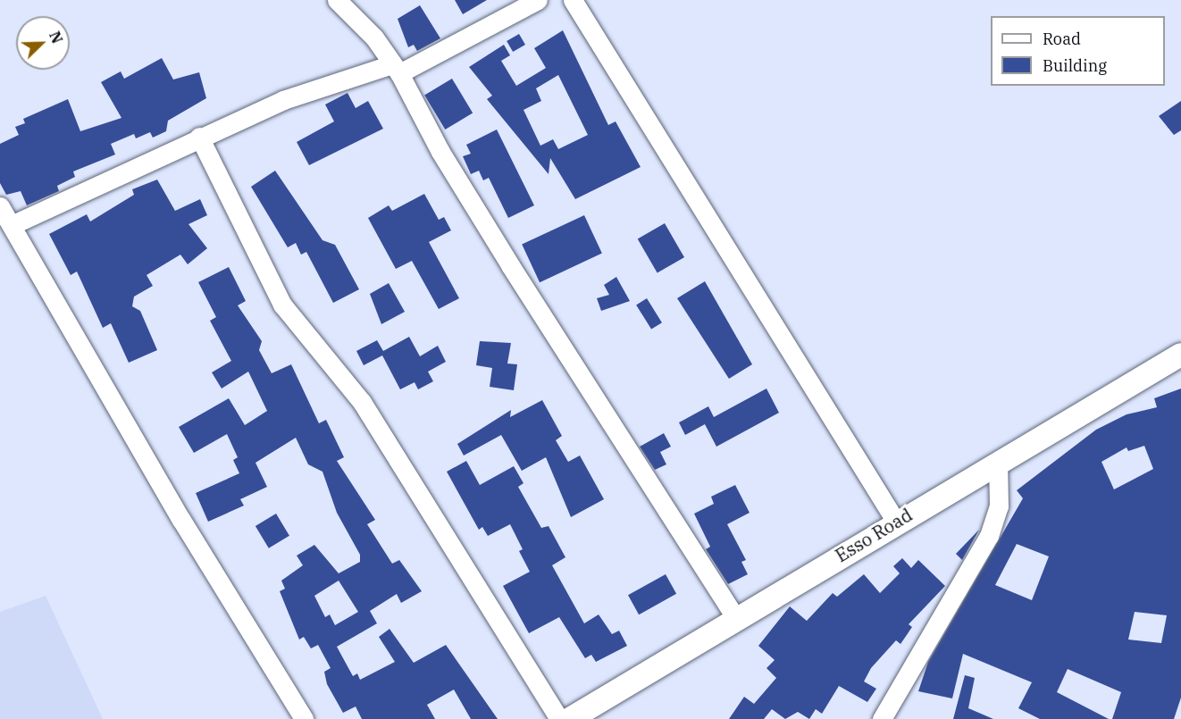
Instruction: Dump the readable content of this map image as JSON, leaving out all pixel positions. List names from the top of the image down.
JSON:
{
  "streets": {
    "street": ["Esso Road"]
  },
  "legend": ["Road", "Building"],
  "north": "top right"
}
